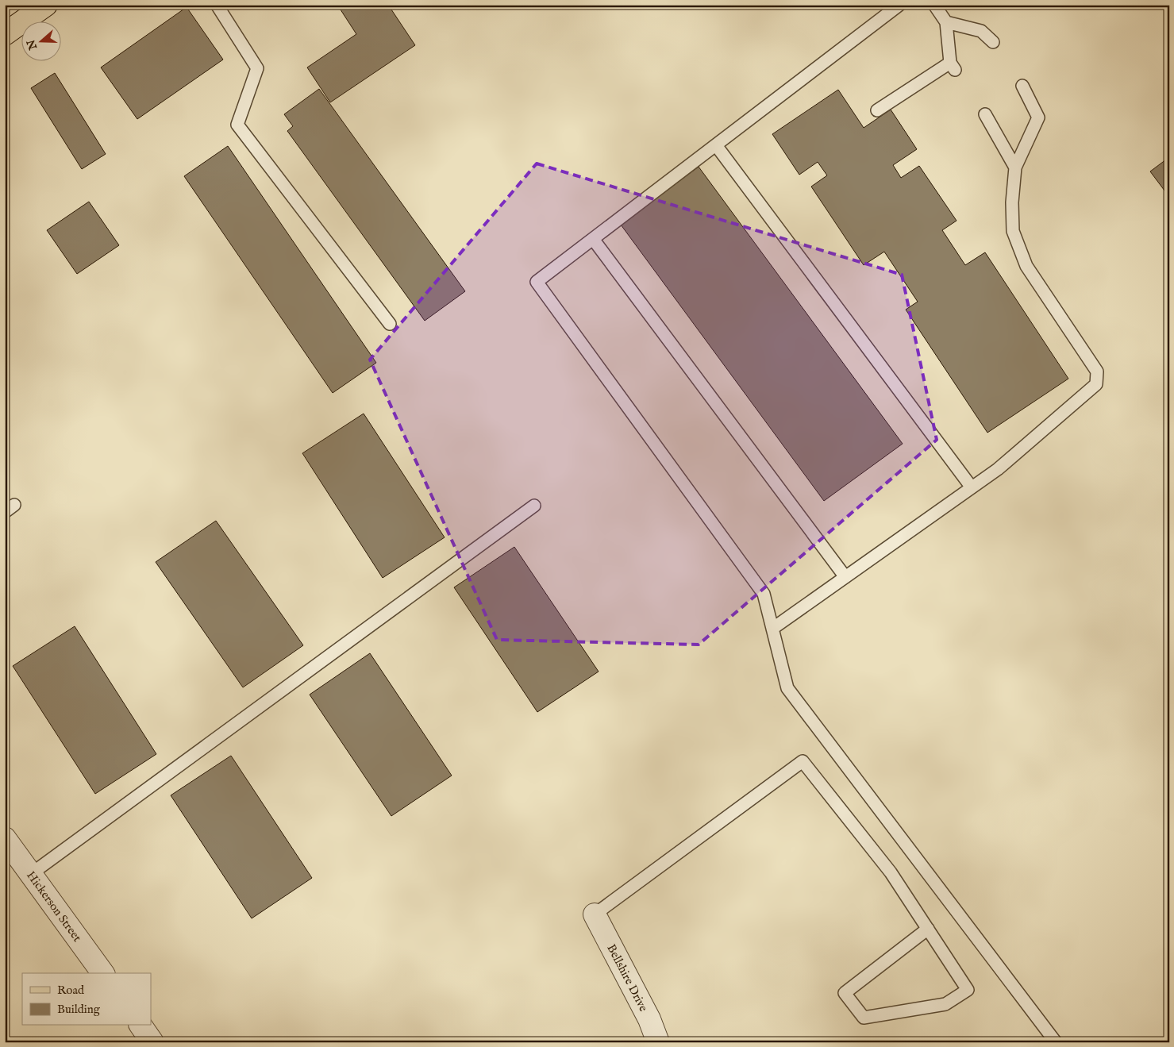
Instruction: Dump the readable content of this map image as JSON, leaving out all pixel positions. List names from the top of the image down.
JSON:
{
  "streets": {
    "street": ["Hickerson Street", "Bellshire Drive"]
  },
  "legend": ["Road", "Building"],
  "north": "left"
}
